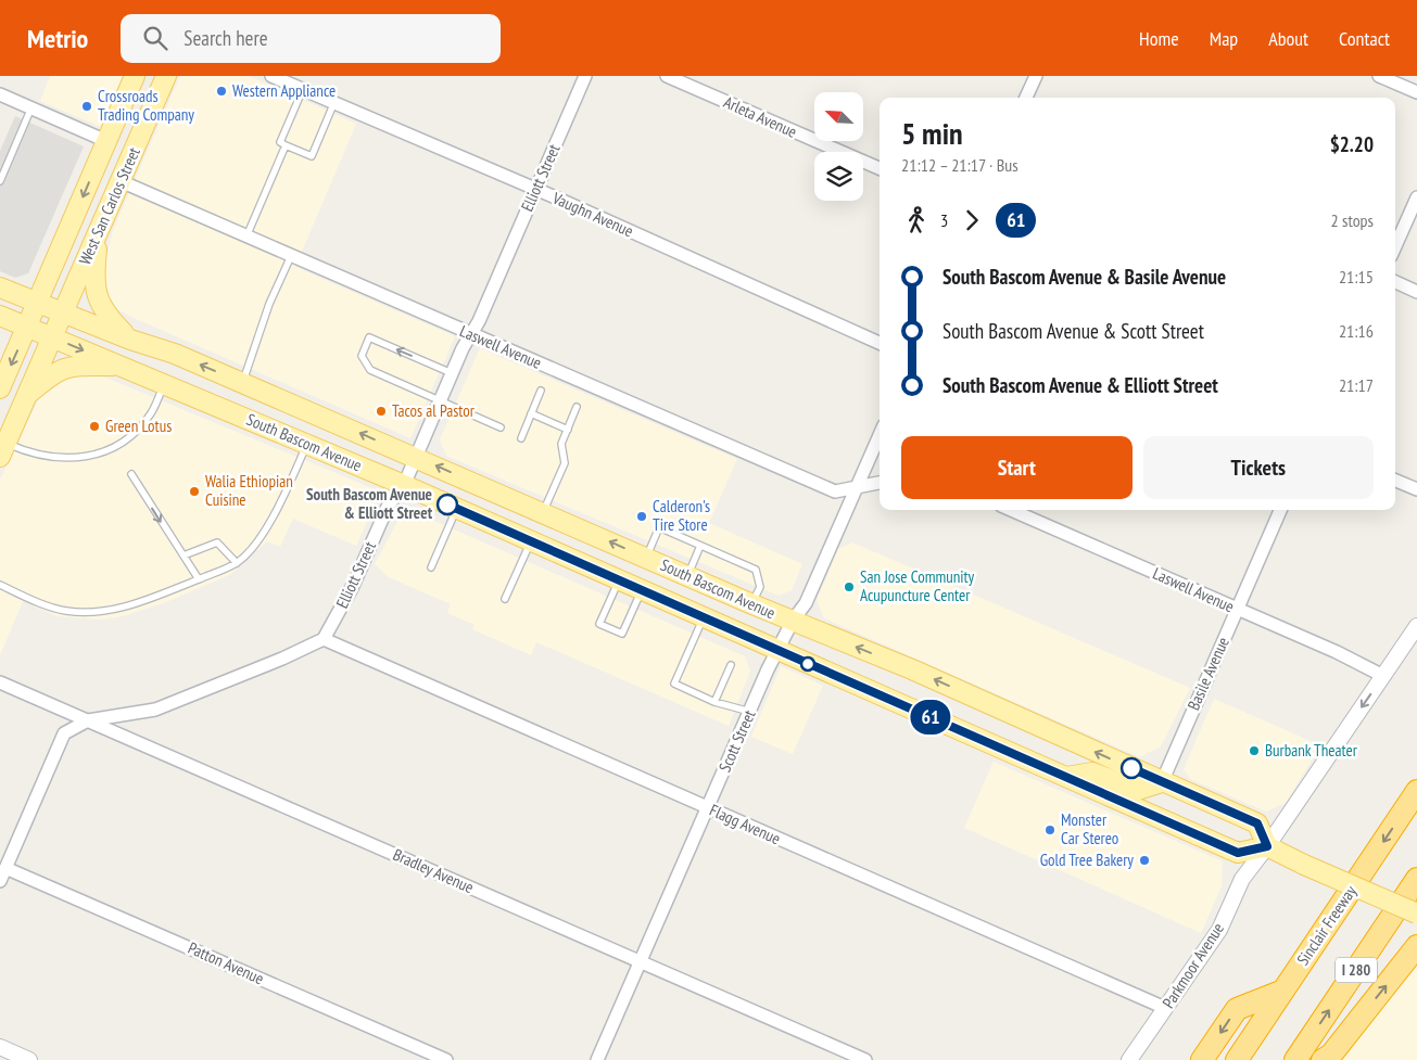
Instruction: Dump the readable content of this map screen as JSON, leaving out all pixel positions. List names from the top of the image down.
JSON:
{
  "streets": {
    "highway": ["Sinclair Freeway", "I 280"],
    "main road": ["West San Carlos Street", "South Bascom Avenue"],
    "street": [
      "Arleta Avenue",
      "Elliott Street",
      "Vaughn Avenue",
      "Laswell Avenue",
      "Basile Avenue",
      "Scott Street",
      "Flagg Avenue",
      "Bradley Avenue",
      "Patton Avenue",
      "Parkmoor Avenue"
    ]
  },
  "crossings": [
    ["Elliott Street", "Vaughn Avenue"],
    ["Elliott Street", "Laswell Avenue"],
    ["Elliott Street", "South Bascom Avenue"],
    ["Elliott Street", "Flagg Avenue"],
    ["West San Carlos Street", "Laswell Avenue"],
    ["West San Carlos Street", "South Bascom Avenue"],
    ["Laswell Avenue", "Basile Avenue"],
    ["Laswell Avenue", "Scott Street"],
    ["Laswell Avenue", "Parkmoor Avenue"],
    ["South Bascom Avenue", "Basile Avenue"],
    ["South Bascom Avenue", "Scott Street"],
    ["South Bascom Avenue", "Parkmoor Avenue"],
    ["Scott Street", "Flagg Avenue"],
    ["Scott Street", "Bradley Avenue"],
    ["Flagg Avenue", "Parkmoor Avenue"]
  ],
  "one_way": ["Parkmoor Avenue"],
  "places": [
    "Western Appliance",
    "Crossroads Trading Company",
    "Tacos al Pastor",
    "Green Lotus",
    "Walia Ethiopian Cuisine",
    "South Bascom Avenue & Elliott Street",
    "Calderon's Tire Store",
    "San Jose Community Acupuncture Center",
    "Burbank Theater",
    "Monster Car Stereo",
    "Gold Tree Bakery"
  ],
  "lines": ["bus line 61"],
  "north": "top left",
  "page": {
    "header": "Metrio",
    "search": "Search here",
    "nav": [
      "Home",
      "Map",
      "About",
      "Contact"
    ],
    "on_map": "61",
    "heading": ["5 min", "21:12 – 21:17 · Bus", "$2.20"],
    "legs": ["3", "61", "2 stops"],
    "list": [
      {
        "name": "South Bascom Avenue & Basile Avenue",
        "value": "21:15"
      },
      {
        "name": "South Bascom Avenue & Scott Street",
        "value": "21:16"
      },
      {
        "name": "South Bascom Avenue & Elliott Street",
        "value": "21:17"
      }
    ],
    "buttons": ["Start", "Tickets"]
  }
}
